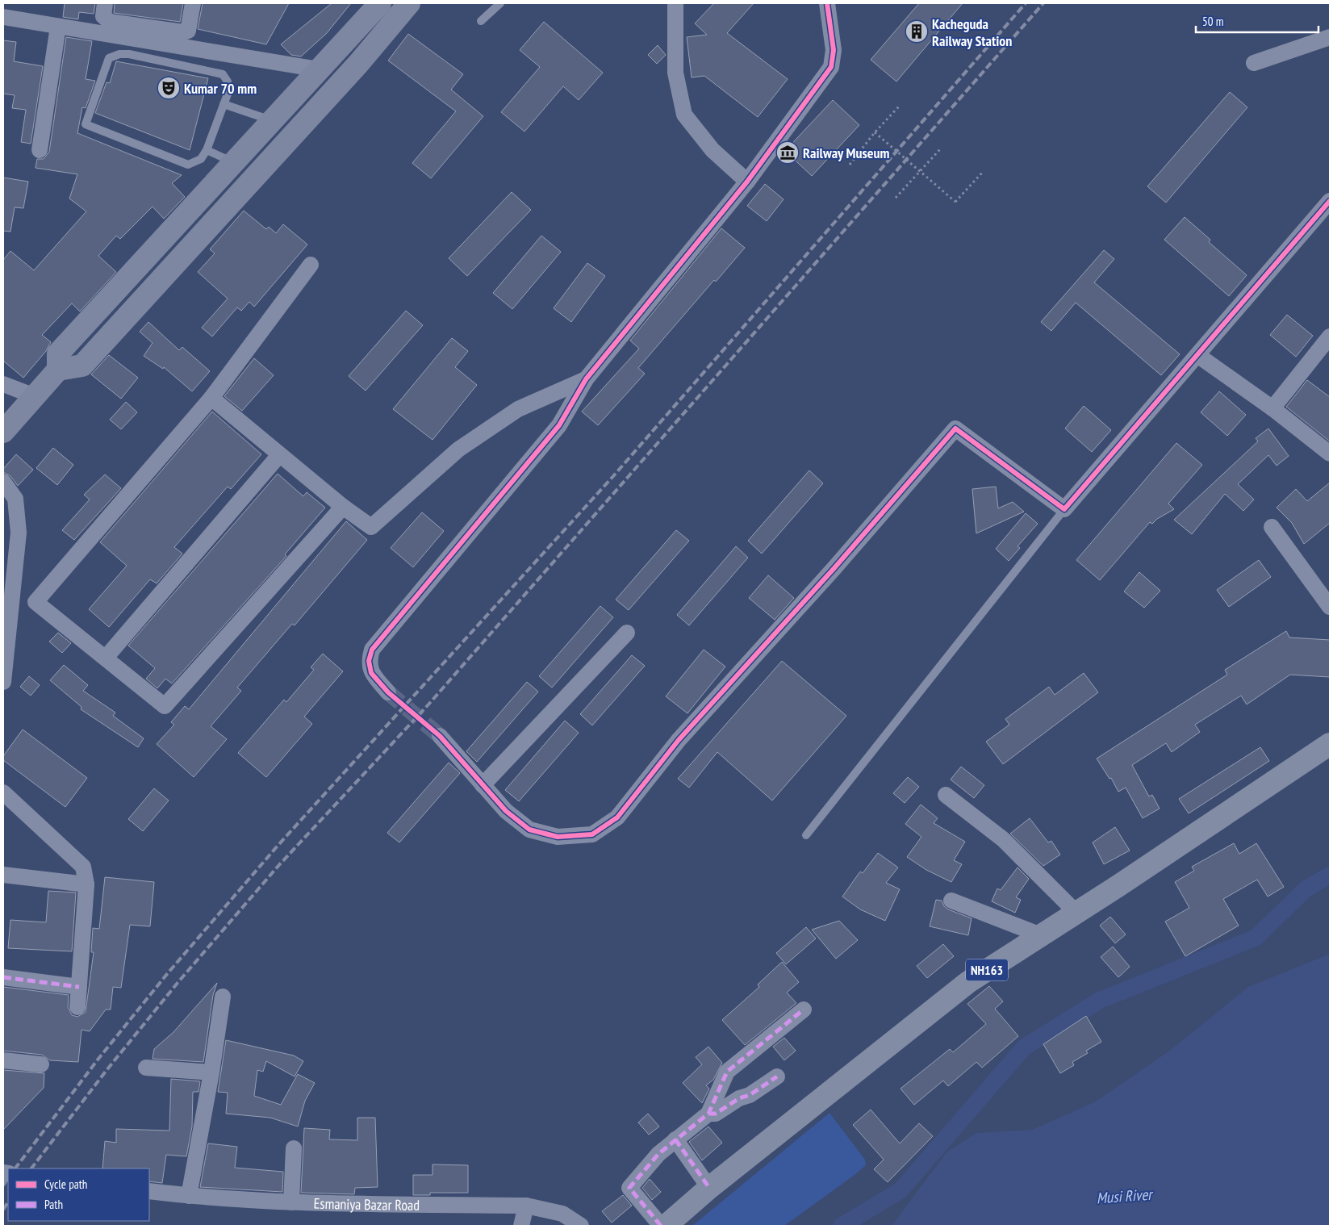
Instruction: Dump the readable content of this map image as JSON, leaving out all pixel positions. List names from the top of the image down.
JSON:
{
  "streets": {
    "highway": ["NH163"],
    "street": ["Esmaniya Bazar Road"]
  },
  "water": ["Musi River"],
  "places": {
    "building": ["Kacheguda Railway Station"],
    "theatre": ["Kumar 70 mm"],
    "museum": ["Railway Museum"]
  },
  "legend": ["Cycle path", "Path"],
  "scale_bar": "50 m"
}
